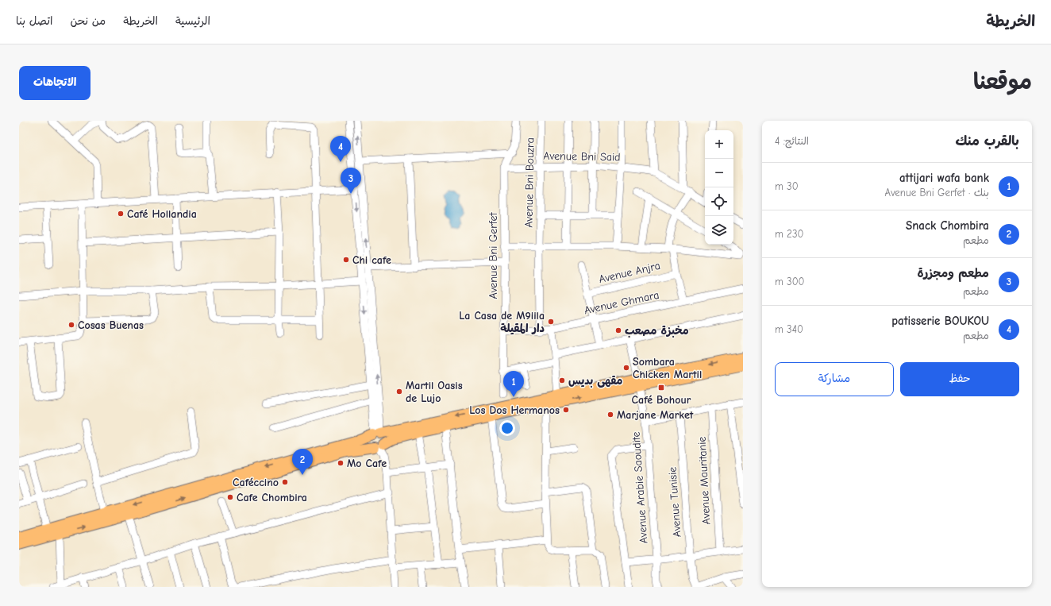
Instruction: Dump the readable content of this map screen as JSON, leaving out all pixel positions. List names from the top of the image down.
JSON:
{
  "streets": {
    "street": [
      "Avenue Bni Said",
      "Avenue Bni Bouzra",
      "Avenue Bni Gerfet",
      "Avenue Anjra",
      "Avenue Ghmara",
      "Avenue Mauritanie",
      "Avenue Arabie Saoudite",
      "Avenue Tunisie"
    ]
  },
  "crossings": [
    ["Avenue Bni Said", "Avenue Bni Bouzra"],
    ["Avenue Bni Said", "Avenue Bni Gerfet"],
    ["Avenue Bni Bouzra", "Avenue Ghmara"],
    ["Avenue Bni Gerfet", "Avenue Ghmara"]
  ],
  "places": {
    "other": [
      "Café Hollandia",
      "Chi cafe",
      "La Casa de M9iila دار المقيلة",
      "Cosas Buenas",
      "مخبزة مصعب",
      "Sombara Chicken Martil",
      "مقهى بديس",
      "Martil Oasis de Lujo",
      "Los Dos Hermanos",
      "Marjane Market",
      "Mo Cafe",
      "Caféccino",
      "Cafe Chombira"
    ],
    "transit": ["Café Bohour"]
  },
  "page": {
    "header": "الخريطة",
    "nav": [
      "الرئيسية",
      "الخريطة",
      "من نحن",
      "اتصل بنا"
    ],
    "title": "موقعنا",
    "buttons": [
      "الاتجاهات",
      ["حفظ", "مشاركة"]
    ],
    "heading": ["بالقرب منك", "النتائج: 4"],
    "map_buttons": ["+", "−"],
    "pins": [
      "4",
      "3",
      "1",
      "2"
    ],
    "list": [
      {
        "mark": "1",
        "name": "attijari wafa bank",
        "note": "بنك · Avenue Bni Gerfet",
        "value": "30 m"
      },
      {
        "mark": "2",
        "name": "Snack Chombira",
        "note": "مطعم",
        "value": "230 m"
      },
      {
        "mark": "3",
        "name": "مطعم ومجزرة",
        "note": "مطعم",
        "value": "300 m"
      },
      {
        "mark": "4",
        "name": "patisserie BOUKOU",
        "note": "مطعم",
        "value": "340 m"
      }
    ]
  }
}
